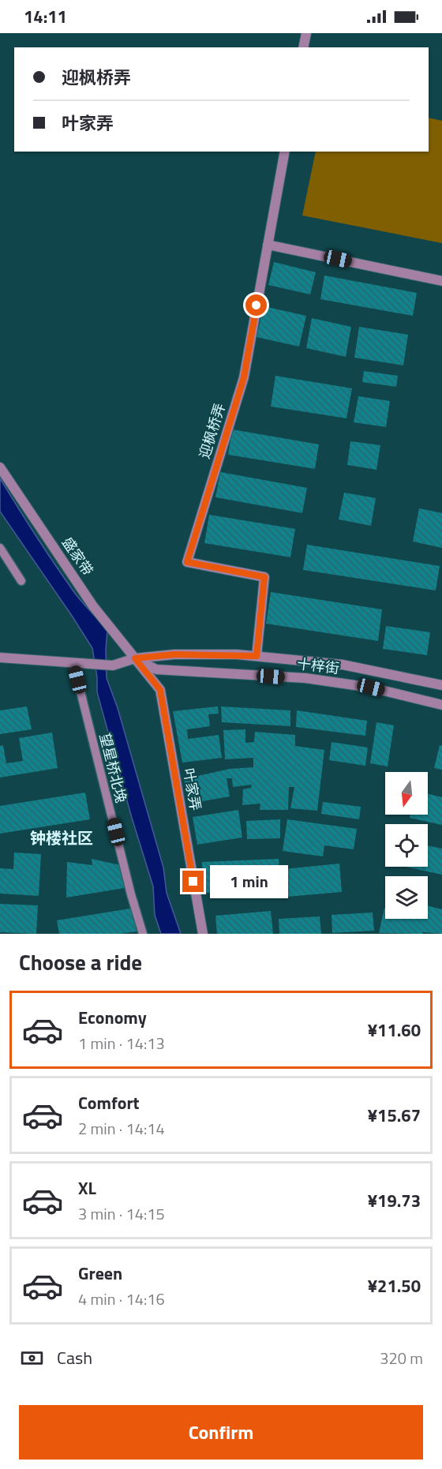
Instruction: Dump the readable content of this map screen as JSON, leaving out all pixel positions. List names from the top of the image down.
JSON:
{
  "streets": {
    "street": [
      "迎枫桥弄",
      "盛家带",
      "十梓街",
      "叶家弄"
    ],
    "lane": ["望星桥北堍"]
  },
  "crossings": [
    ["迎枫桥弄", "十梓街"],
    ["盛家带", "十梓街"],
    ["盛家带", "叶家弄"],
    ["十梓街", "望星桥北堍"],
    ["十梓街", "叶家弄"]
  ],
  "districts": ["钟楼社区"],
  "north": "bottom",
  "page": {
    "status": "14:11",
    "banner": ["迎枫桥弄", "叶家弄"],
    "bubble": "1 min",
    "heading": "Choose a ride",
    "list": [
      {
        "name": "Economy",
        "note": "1 min · 14:13",
        "value": "¥11.60"
      },
      {
        "name": "Comfort",
        "note": "2 min · 14:14",
        "value": "¥15.67"
      },
      {
        "name": "XL",
        "note": "3 min · 14:15",
        "value": "¥19.73"
      },
      {
        "name": "Green",
        "note": "4 min · 14:16",
        "value": "¥21.50"
      }
    ],
    "pay": ["Cash", "320 m"],
    "buttons": "Confirm"
  }
}
